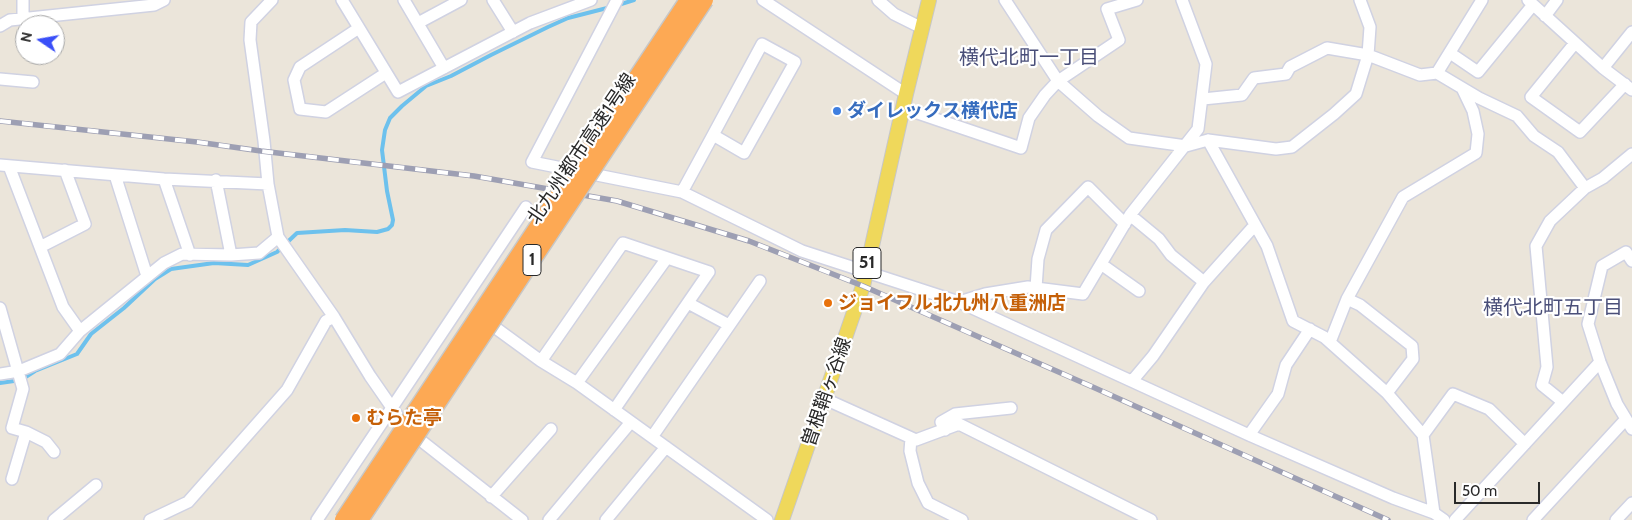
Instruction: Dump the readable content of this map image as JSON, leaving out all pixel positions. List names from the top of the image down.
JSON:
{
  "streets": {
    "highway": ["北九州都市高速1号線", "1"],
    "main road": ["51", "曽根鞘ヶ谷線"]
  },
  "districts": ["横代北町一丁目", "横代北町五丁目"],
  "places": ["ダイレックス横代店", "ジョイフル北九州八重洲店", "むらた亭"],
  "scale_bar": "50 m",
  "north": "left"
}
